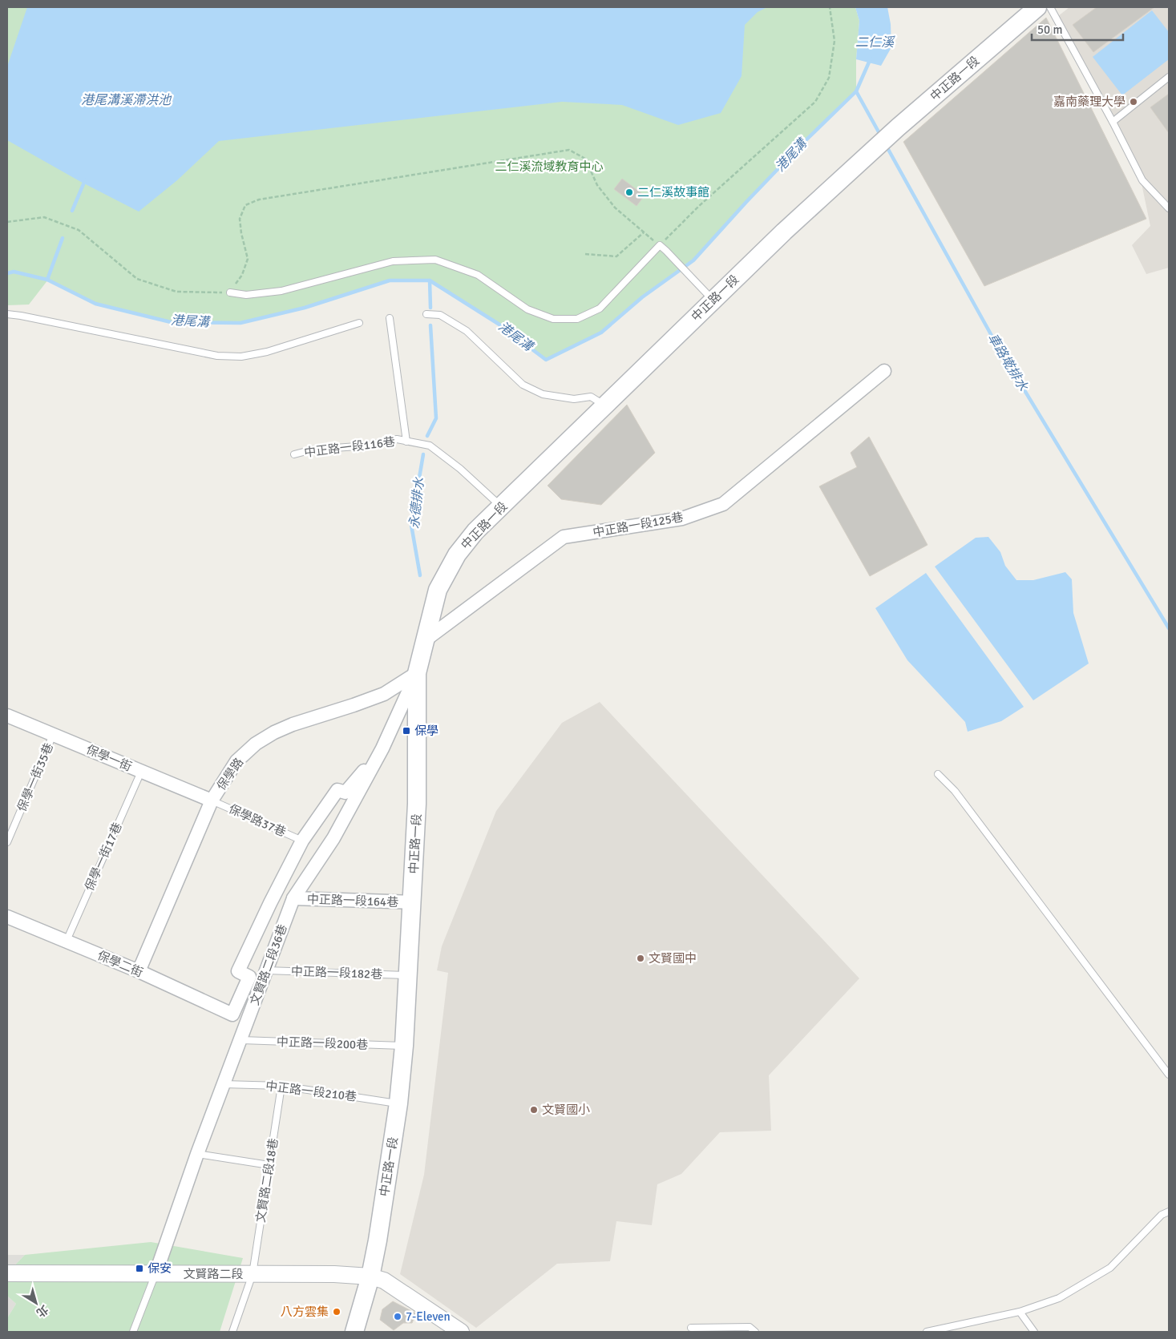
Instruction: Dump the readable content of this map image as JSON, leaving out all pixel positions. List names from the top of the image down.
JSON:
{
  "streets": {
    "main road": ["中正路一段"],
    "street": [
      "中正路一段125巷",
      "保學一街",
      "保學路",
      "中正路一段164巷",
      "保學二街",
      "文賢路二段36巷",
      "文賢路二段"
    ],
    "lane": [
      "中正路一段116巷",
      "保學一街35巷",
      "保學路37巷",
      "保學一街17巷",
      "中正路一段182巷",
      "中正路一段200巷",
      "中正路一段210巷",
      "文賢路二段18巷"
    ]
  },
  "crossings": [
    ["中正路一段", "中正路一段116巷"],
    ["中正路一段", "中正路一段125巷"],
    ["中正路一段", "保學路"],
    ["中正路一段", "中正路一段164巷"],
    ["中正路一段", "文賢路二段36巷"],
    ["中正路一段", "中正路一段182巷"],
    ["中正路一段", "中正路一段200巷"],
    ["中正路一段", "中正路一段210巷"],
    ["中正路一段", "文賢路二段"],
    ["保學一街", "保學路"],
    ["保學一街", "保學一街35巷"],
    ["保學一街", "保學路37巷"],
    ["保學一街", "保學一街17巷"],
    ["保學路", "保學路37巷"],
    ["保學路", "保學二街"],
    ["保學路", "文賢路二段36巷"],
    ["保學路37巷", "保學二街"],
    ["保學一街17巷", "保學二街"],
    ["中正路一段164巷", "文賢路二段36巷"],
    ["文賢路二段36巷", "中正路一段182巷"],
    ["文賢路二段36巷", "中正路一段200巷"],
    ["文賢路二段36巷", "中正路一段210巷"],
    ["文賢路二段36巷", "文賢路二段"],
    ["中正路一段210巷", "文賢路二段18巷"],
    ["文賢路二段18巷", "文賢路二段"]
  ],
  "water": [
    "二仁溪",
    "港尾溝溪滯洪池",
    "港尾溝",
    "車路墘排水",
    "永德排水"
  ],
  "parks": ["二仁溪流域教育中心"],
  "places": {
    "other": [
      "嘉南藥理大學",
      "二仁溪故事館",
      "文賢國中",
      "文賢國小",
      "八方雲集",
      "7-Eleven"
    ],
    "transit": ["保學", "保安"]
  },
  "scale_bar": "50 m",
  "north": "bottom right"
}
